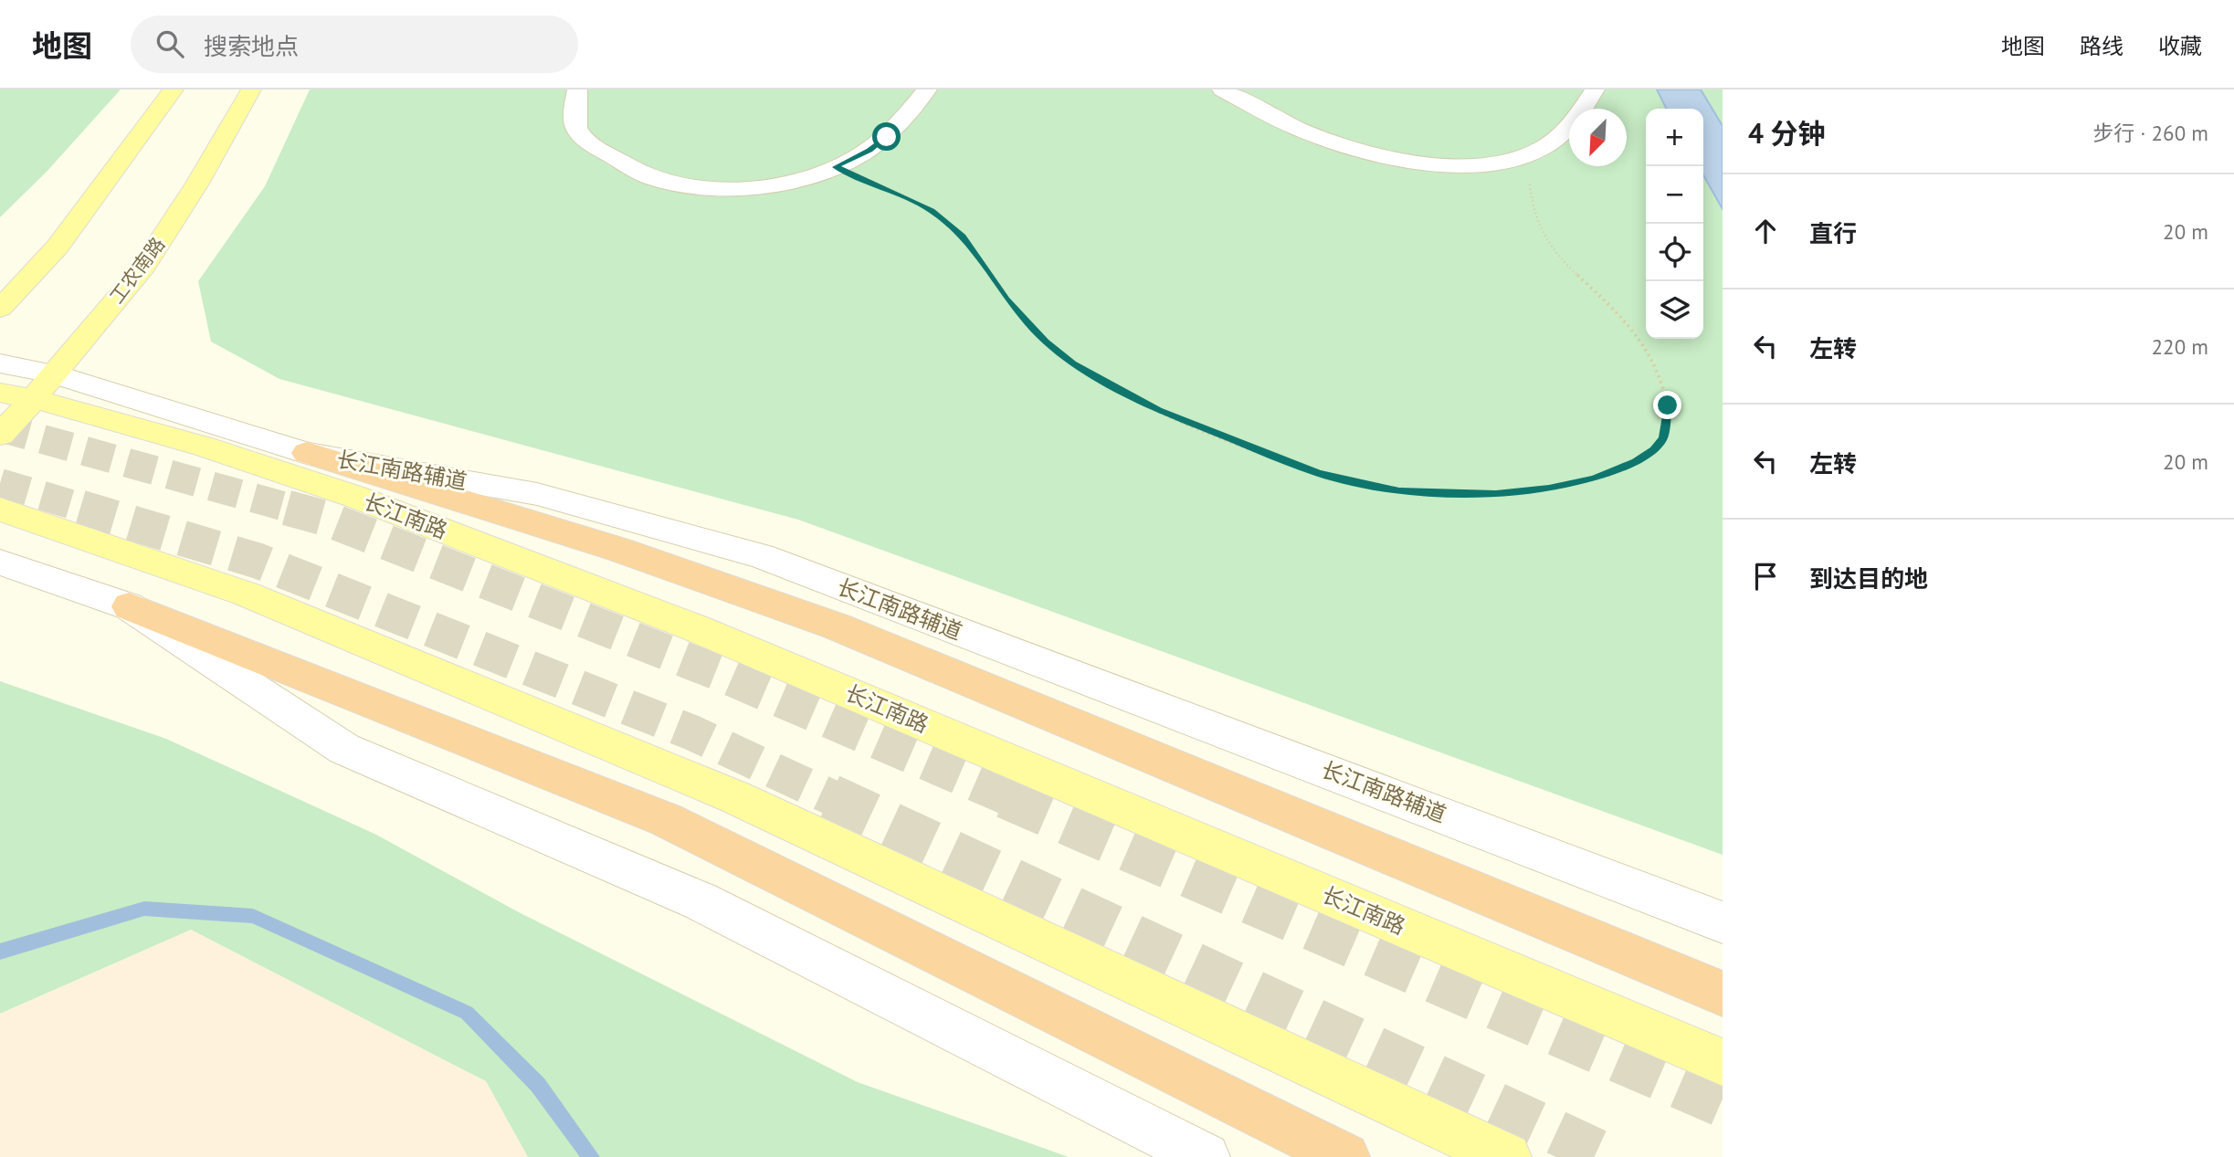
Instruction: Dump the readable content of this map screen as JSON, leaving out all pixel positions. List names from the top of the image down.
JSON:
{
  "streets": {
    "main road": ["工农南路", "长江南路"],
    "street": ["长江南路辅道"]
  },
  "crossings": [
    ["工农南路", "长江南路辅道"],
    ["工农南路", "长江南路"],
    ["长江南路辅道", "长江南路"]
  ],
  "north": "bottom left",
  "page": {
    "header": "地图",
    "search": "搜索地点",
    "nav": ["地图", "路线", "收藏"],
    "heading": ["4 分钟", "步行 · 260 m"],
    "map_buttons": ["+", "−"],
    "list": [
      ["直行", "20 m"],
      ["左转", "220 m"],
      ["左转", "20 m"],
      "到达目的地"
    ]
  }
}
